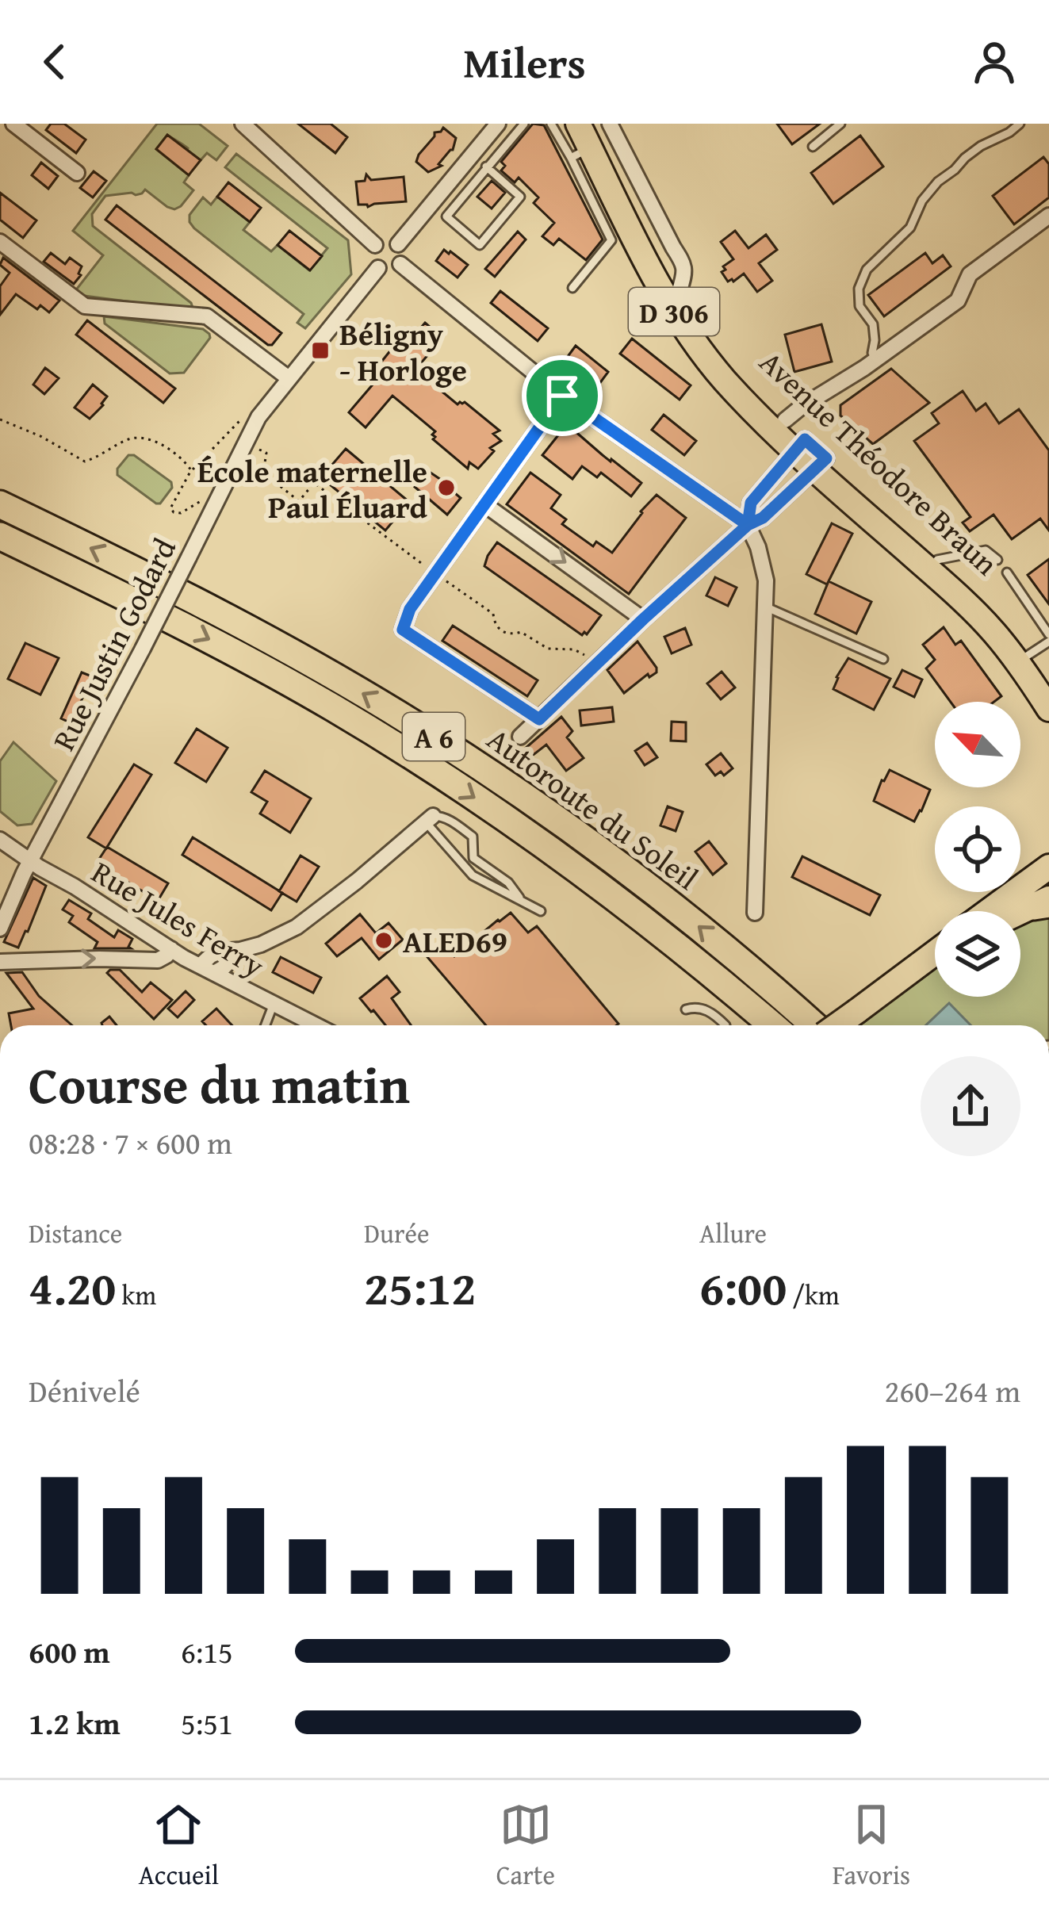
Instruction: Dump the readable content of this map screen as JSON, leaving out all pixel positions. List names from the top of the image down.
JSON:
{
  "streets": {
    "highway": ["A 6", "Autoroute du Soleil"],
    "main road": ["D 306", "Avenue Théodore Braun"],
    "street": ["Rue Justin Godard", "Rue Jules Ferry"]
  },
  "crossings": [
    ["Rue Justin Godard", "Rue Jules Ferry"]
  ],
  "places": {
    "transit": ["Béligny - Horloge"],
    "other": ["École maternelle Paul Éluard", "ALED69"]
  },
  "north": "top left",
  "page": {
    "header": "Milers",
    "heading": ["Course du matin", "08:28 · 7 × 600 m"],
    "stats": [
      ["Distance", "4.20 km"],
      ["Durée", "25:12"],
      ["Allure", "6:00 /km"]
    ],
    "chart": ["Dénivelé", "260–264 m"],
    "list": [
      {
        "name": "600 m",
        "note": "6:15"
      },
      {
        "name": "1.2 km",
        "note": "5:51"
      }
    ],
    "tabs": ["Accueil", "Carte", "Favoris"]
  }
}
